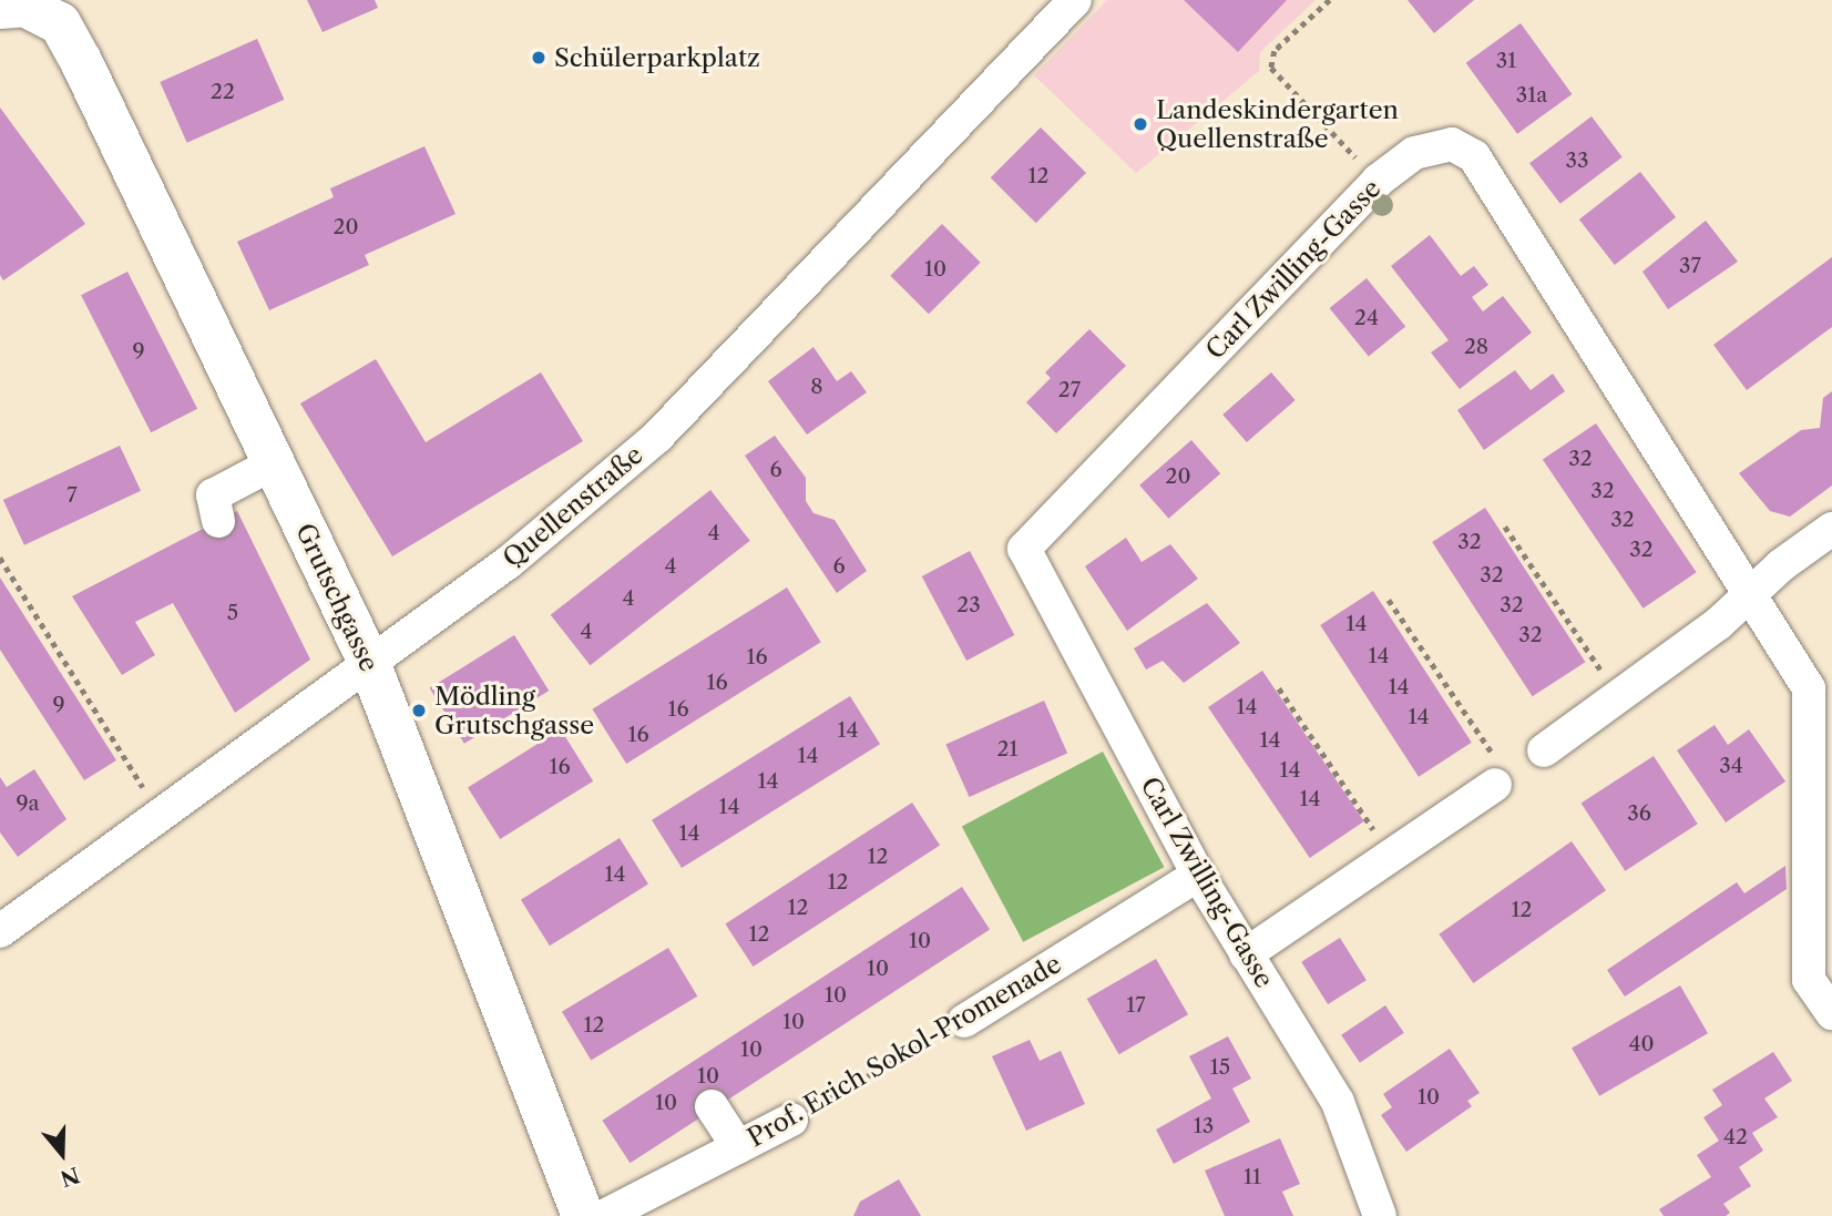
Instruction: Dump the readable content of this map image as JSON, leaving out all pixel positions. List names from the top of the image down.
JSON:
{
  "streets": {
    "main road": ["Grutschgasse"],
    "street": ["Carl Zwilling-Gasse", "Quellenstraße", "Prof. Erich Sokol-Promenade"]
  },
  "crossings": [
    ["Carl Zwilling-Gasse", "Prof. Erich Sokol-Promenade"],
    ["Quellenstraße", "Grutschgasse"]
  ],
  "places": ["Schülerparkplatz", "Landeskindergarten Quellenstraße", "Mödling Grutschgasse"],
  "house_numbers": [
    "31",
    "22",
    "31a",
    "33",
    "12",
    "20",
    "37",
    "10",
    "24",
    "28",
    "9",
    "8",
    "27",
    "32",
    "6",
    "20",
    "32",
    "7",
    "32",
    "4",
    "32",
    "32",
    "4",
    "6",
    "32",
    "4",
    "23",
    "32",
    "5",
    "14",
    "4",
    "32",
    "14",
    "16",
    "16",
    "14",
    "9",
    "14",
    "16",
    "14",
    "14",
    "16",
    "14",
    "21",
    "14",
    "34",
    "16",
    "14",
    "14",
    "14",
    "9a",
    "14",
    "36",
    "14",
    "12",
    "14",
    "12",
    "12",
    "12",
    "12",
    "10",
    "10",
    "10",
    "17",
    "10",
    "12",
    "40",
    "10",
    "15",
    "10",
    "10",
    "10",
    "13",
    "42",
    "11"
  ],
  "north": "bottom"
}
